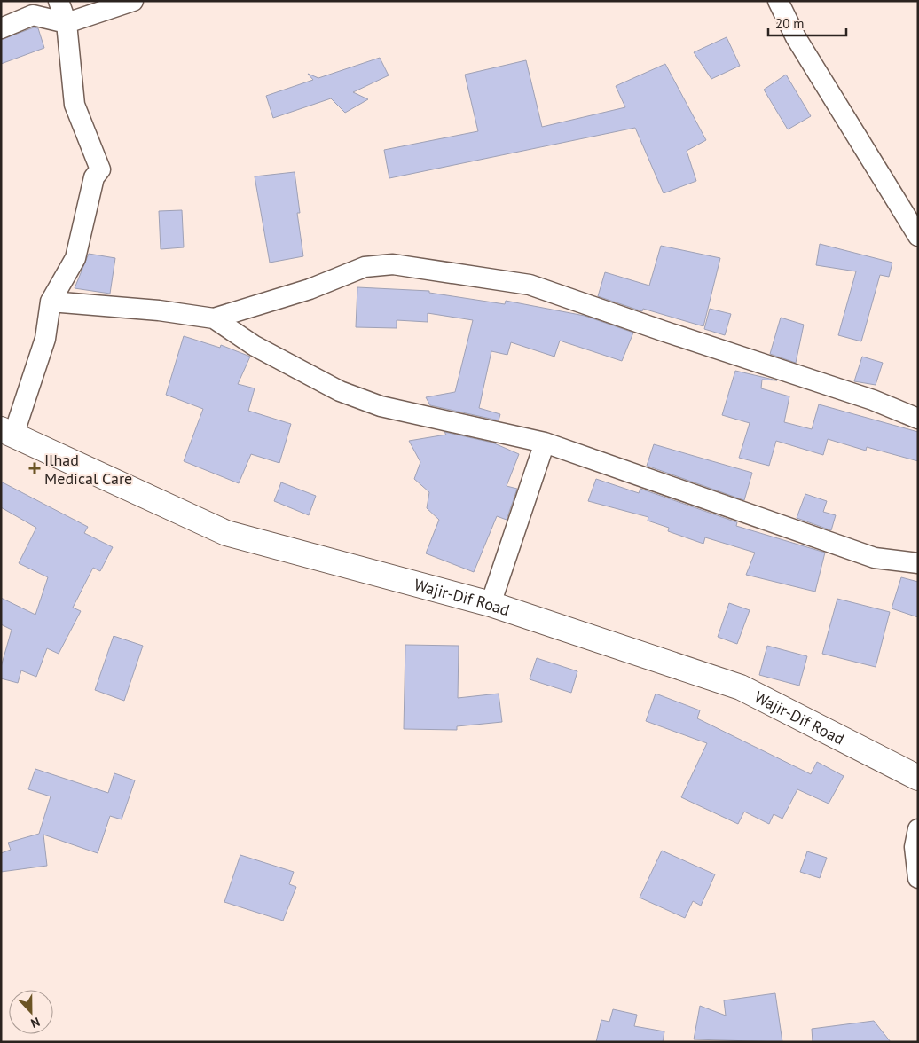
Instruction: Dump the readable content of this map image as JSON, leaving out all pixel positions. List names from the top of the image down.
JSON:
{
  "streets": {
    "main road": ["Wajir-Dif Road"]
  },
  "places": {
    "health": ["Ilhad Medical Care"]
  },
  "scale_bar": "20 m",
  "north": "bottom"
}
